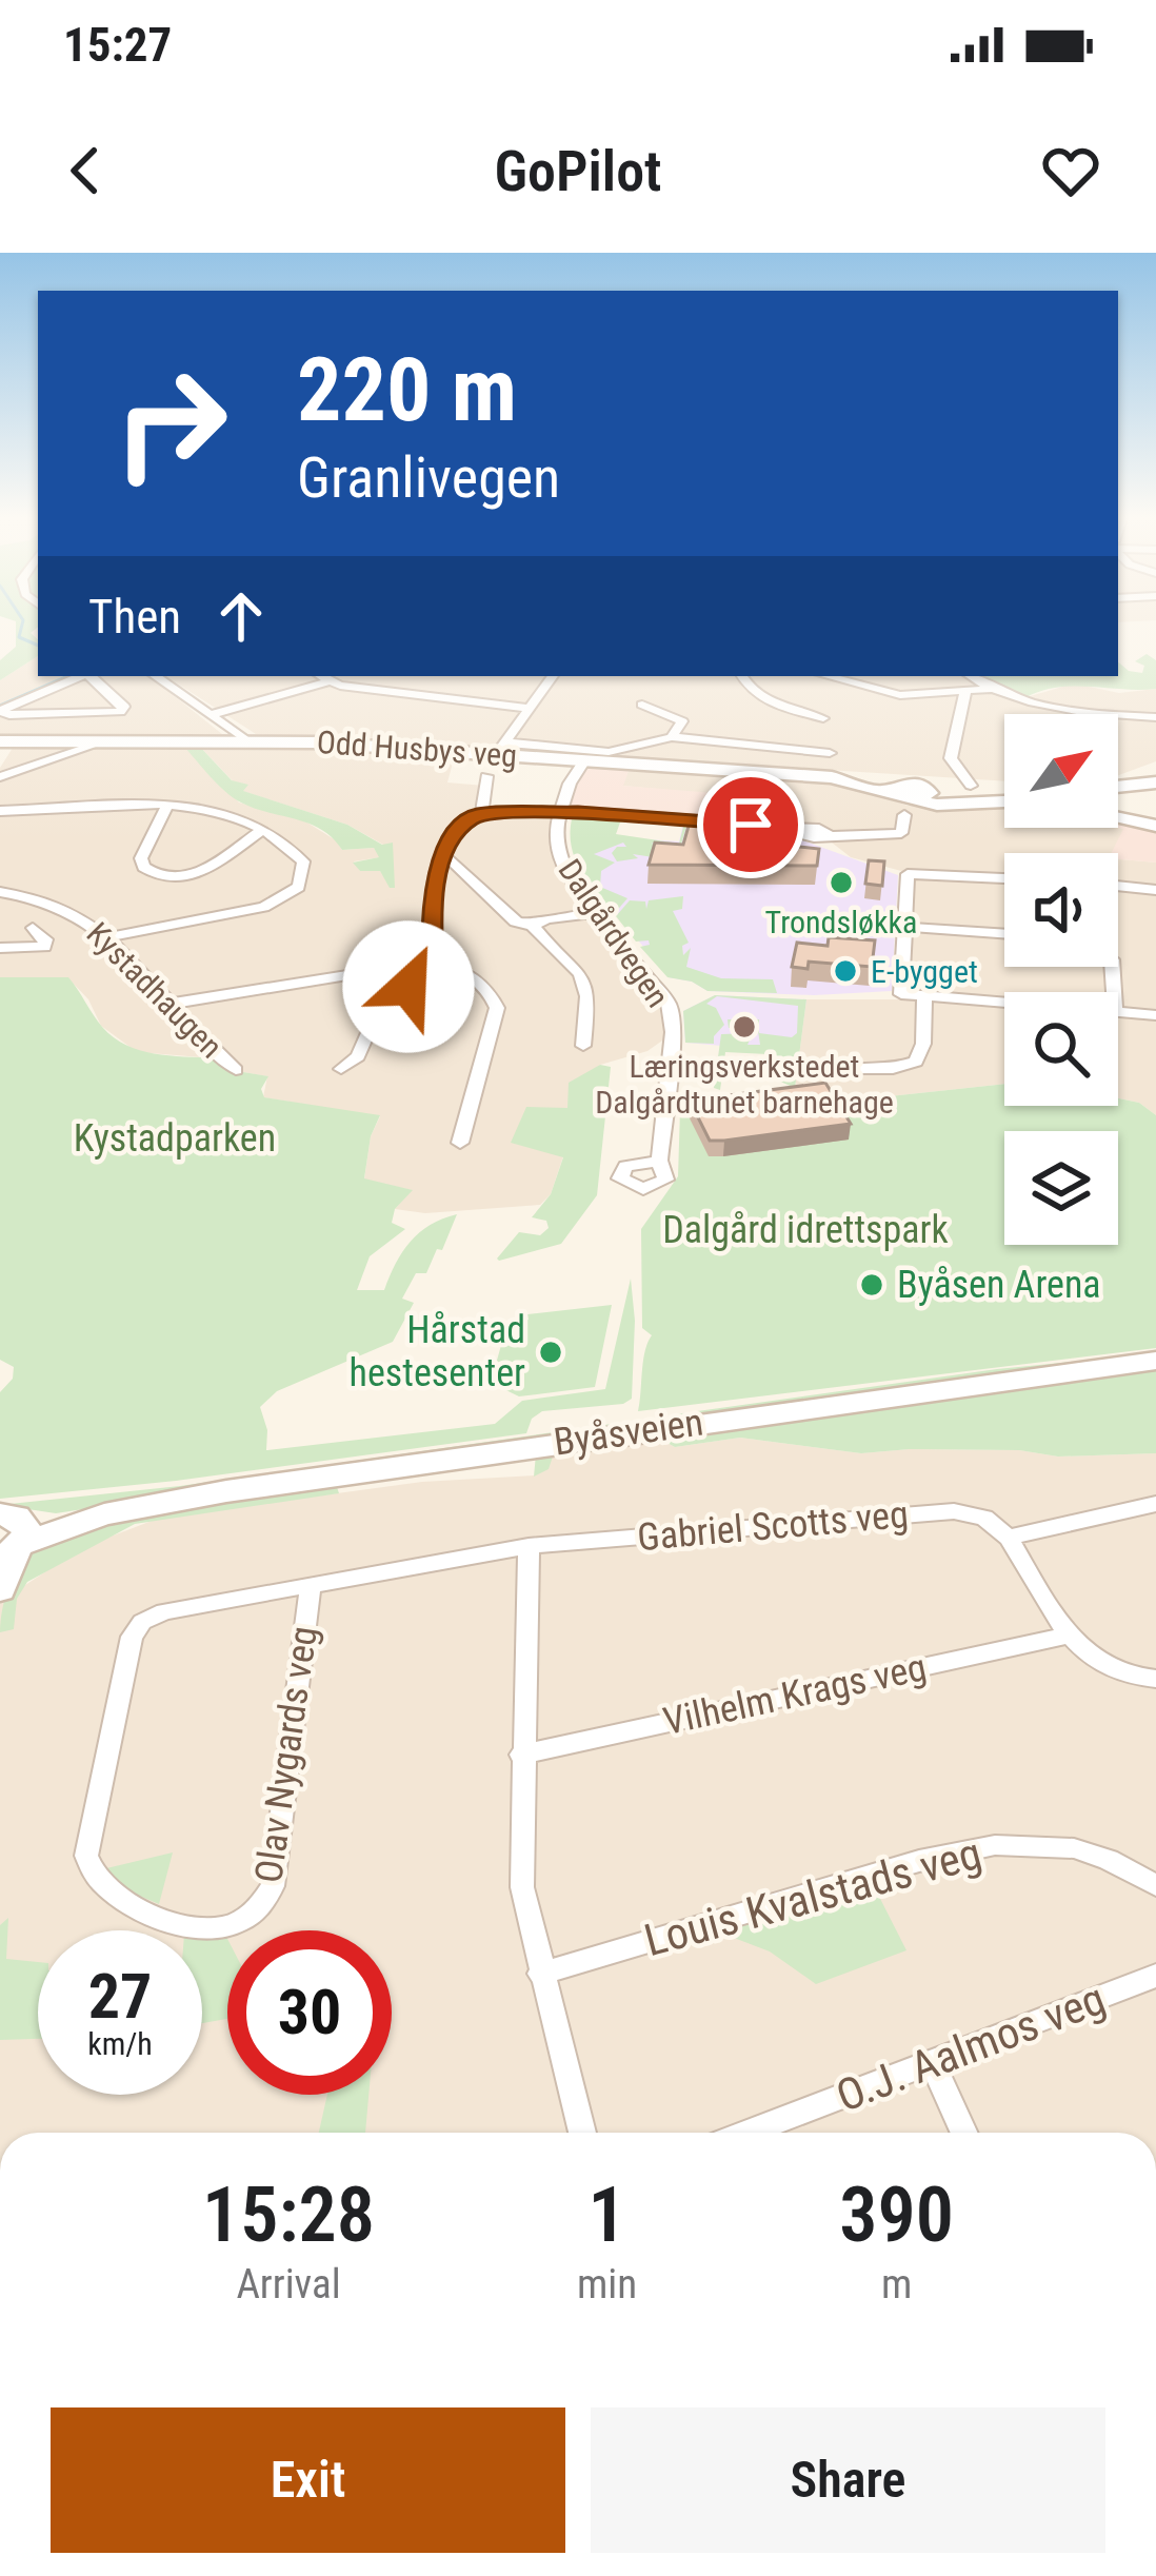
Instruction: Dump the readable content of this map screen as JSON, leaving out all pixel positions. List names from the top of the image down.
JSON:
{
  "streets": {
    "street": [
      "Odd Husbys veg",
      "Dalgårdvegen",
      "Kystadhaugen",
      "Byåsveien",
      "Gabriel Scotts veg",
      "Vilhelm Krags veg",
      "Olav Nygards veg",
      "Louis Kvalstads veg",
      "O.J. Aalmos veg"
    ]
  },
  "crossings": [
    ["Odd Husbys veg", "Dalgårdvegen"],
    ["Gabriel Scotts veg", "Olav Nygards veg"]
  ],
  "parks": ["Kystadparken", "Dalgård idrettspark"],
  "places": [
    "Trondsløkka",
    "E-bygget",
    "Læringsverkstedet Dalgårdtunet barnehage",
    "Byåsen Arena",
    "Hårstad hestesenter"
  ],
  "north": "top right",
  "page": {
    "status": "15:27",
    "header": "GoPilot",
    "turn": ["220 m", "Granlivegen"],
    "then": "Then",
    "speed": "27 km/h",
    "limit": "30",
    "eta": [
      "15:28",
      "Arrival",
      "1",
      "min",
      "390",
      "m"
    ],
    "buttons": ["Exit", "Share"]
  }
}
